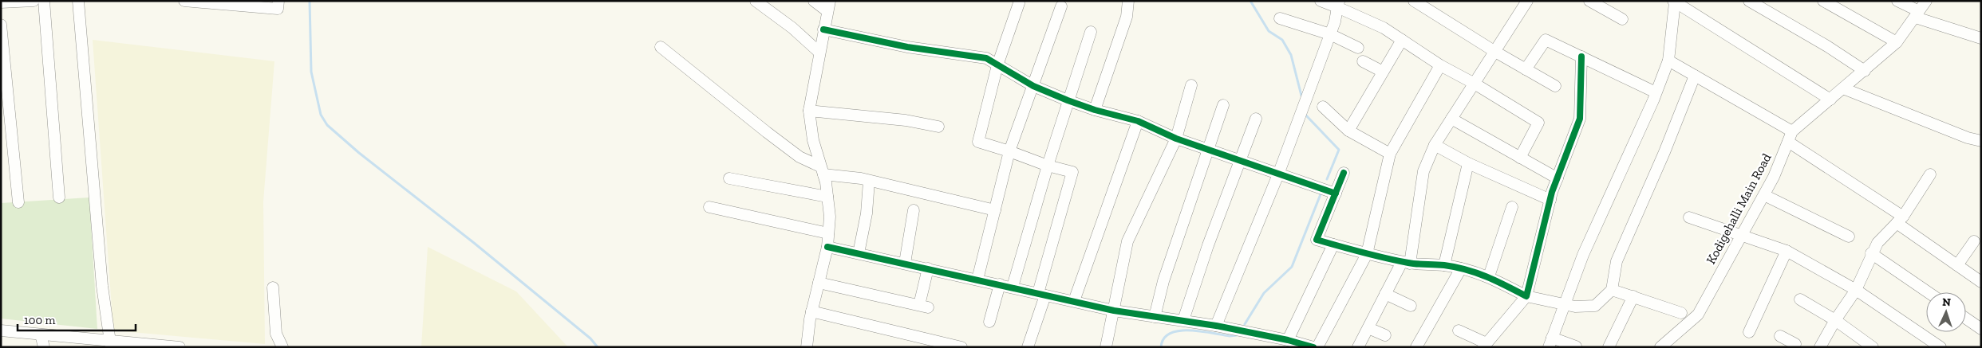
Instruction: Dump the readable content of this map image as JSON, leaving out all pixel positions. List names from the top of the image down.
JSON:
{
  "streets": {
    "street": ["Kodigehalli Main Road"]
  },
  "scale_bar": "100 m",
  "north": "top"
}
